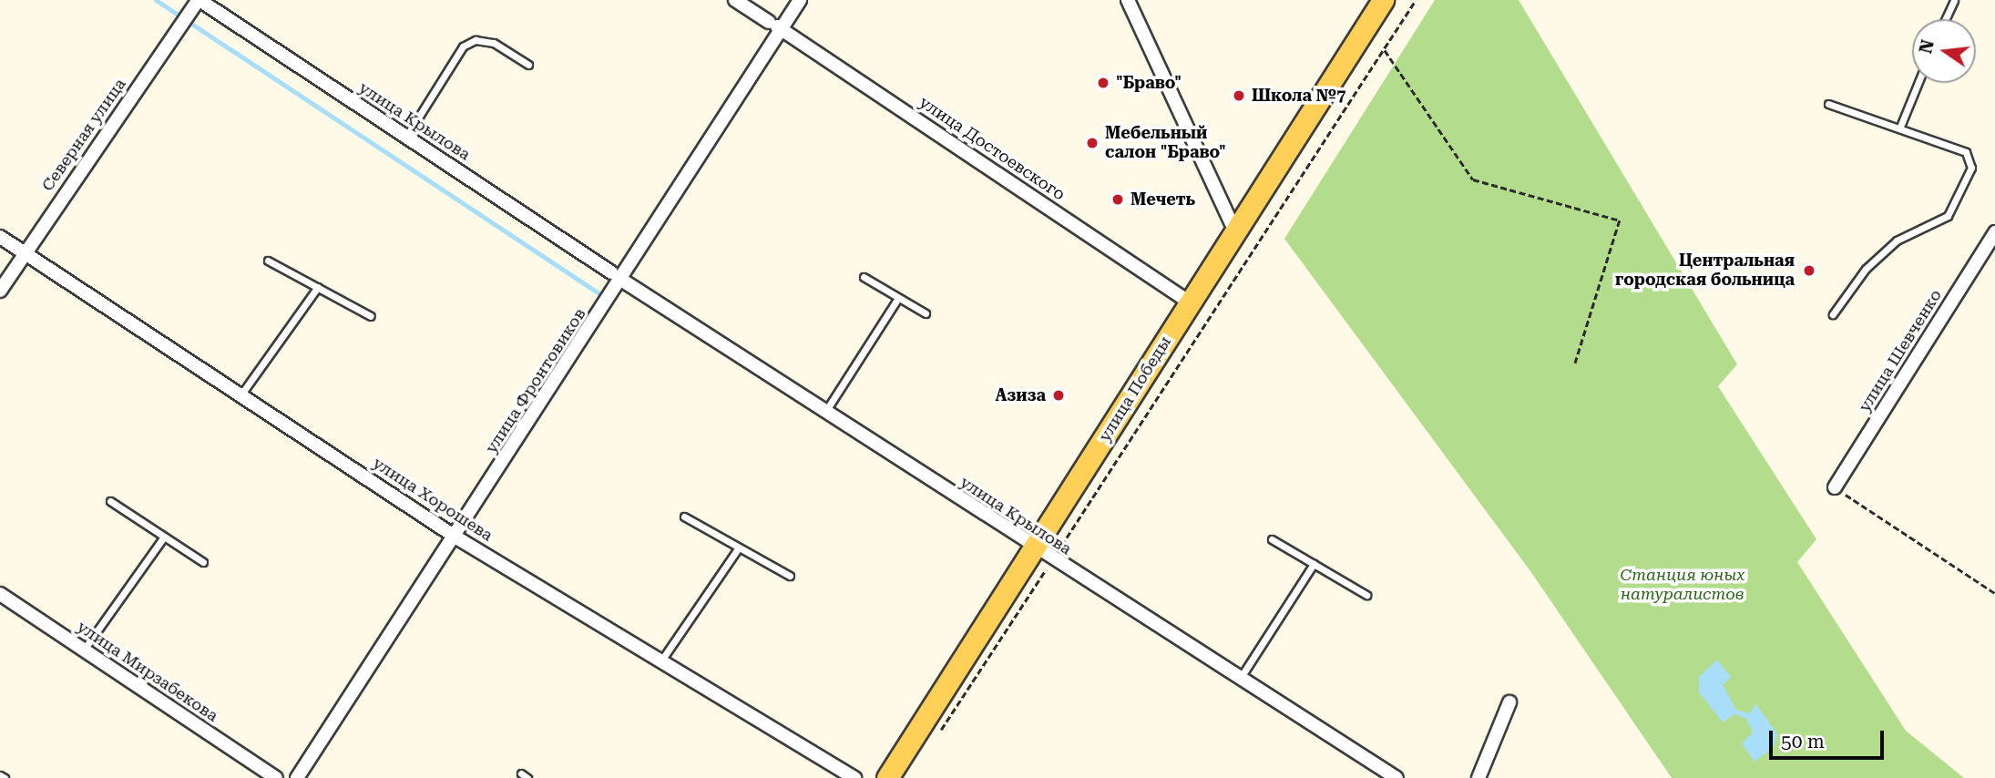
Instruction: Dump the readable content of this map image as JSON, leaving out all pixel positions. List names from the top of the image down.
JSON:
{
  "streets": {
    "main road": ["улица Победы"],
    "street": [
      "улица Крылова",
      "Северная улица",
      "улица Достоевского",
      "улица Шевченко",
      "улица Фронтовиков",
      "улица Хорошева",
      "улица Мирзабекова"
    ]
  },
  "crossings": [
    ["улица Крылова", "Северная улица"],
    ["улица Крылова", "улица Фронтовиков"],
    ["улица Крылова", "улица Победы"],
    ["Северная улица", "улица Хорошева"],
    ["улица Достоевского", "улица Фронтовиков"],
    ["улица Достоевского", "улица Победы"],
    ["улица Фронтовиков", "улица Хорошева"]
  ],
  "parks": ["Станция юных натуралистов"],
  "places": [
    "\"Браво\"",
    "Школа №7",
    "Мебельный салон \"Браво\"",
    "Мечеть",
    "Центральная городская больница",
    "Азиза"
  ],
  "scale_bar": "50 m",
  "north": "left"
}
